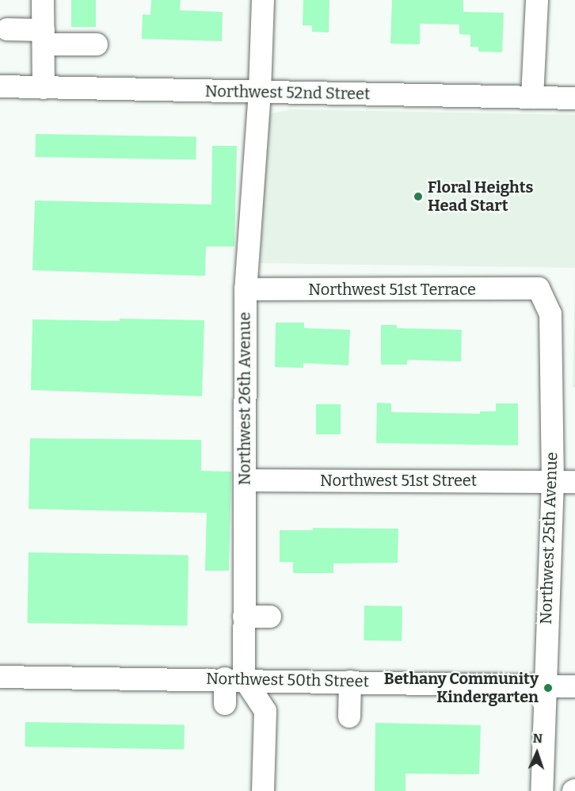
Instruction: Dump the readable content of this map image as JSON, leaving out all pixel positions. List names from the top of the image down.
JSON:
{
  "streets": {
    "street": [
      "Northwest 52nd Street",
      "Northwest 51st Terrace",
      "Northwest 26th Avenue",
      "Northwest 51st Street",
      "Northwest 25th Avenue",
      "Northwest 50th Street"
    ]
  },
  "crossings": [
    ["Northwest 52nd Street", "Northwest 26th Avenue"],
    ["Northwest 51st Terrace", "Northwest 26th Avenue"],
    ["Northwest 51st Terrace", "Northwest 25th Avenue"],
    ["Northwest 26th Avenue", "Northwest 51st Street"],
    ["Northwest 26th Avenue", "Northwest 50th Street"],
    ["Northwest 51st Street", "Northwest 25th Avenue"],
    ["Northwest 25th Avenue", "Northwest 50th Street"]
  ],
  "places": ["Floral Heights Head Start", "Bethany Community Kindergarten"],
  "north": "top"
}
